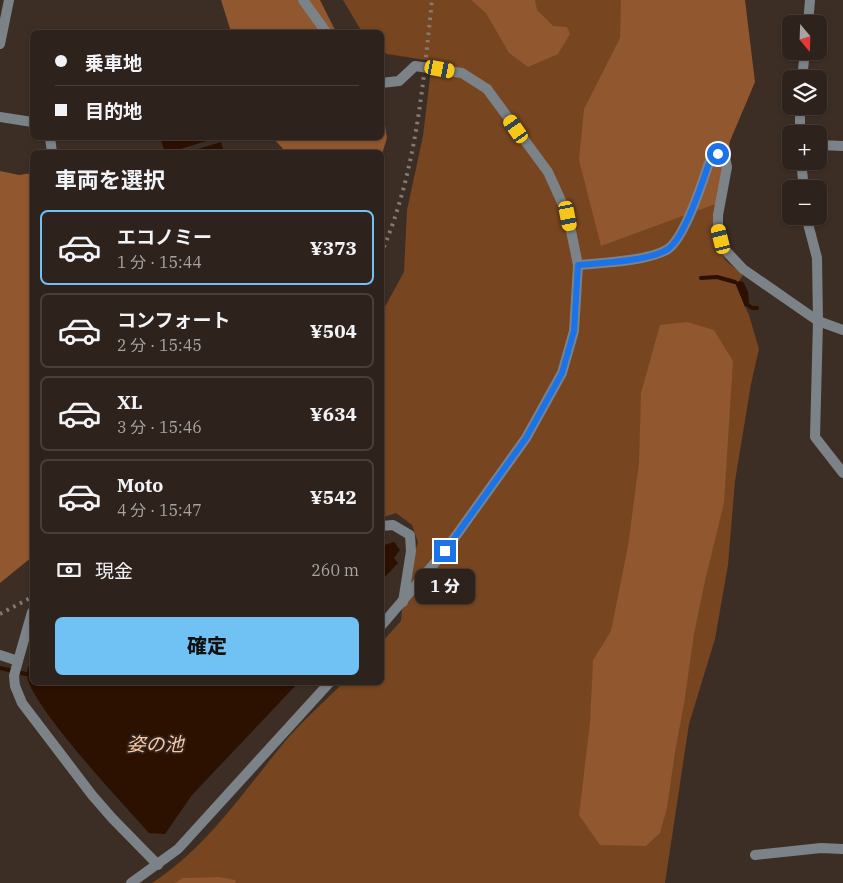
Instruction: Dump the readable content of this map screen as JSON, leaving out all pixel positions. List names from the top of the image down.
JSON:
{
  "water": ["姿の池"],
  "north": "bottom",
  "page": {
    "map_buttons": ["+", "−"],
    "banner": ["乗車地", "目的地"],
    "heading": "車両を選択",
    "list": [
      {
        "name": "エコノミー",
        "note": "1 分 · 15:44",
        "value": "¥373"
      },
      {
        "name": "コンフォート",
        "note": "2 分 · 15:45",
        "value": "¥504"
      },
      {
        "name": "XL",
        "note": "3 分 · 15:46",
        "value": "¥634"
      },
      {
        "name": "Moto",
        "note": "4 分 · 15:47",
        "value": "¥542"
      }
    ],
    "pay": ["現金", "260 m"],
    "bubble": "1 分",
    "buttons": "確定"
  }
}
